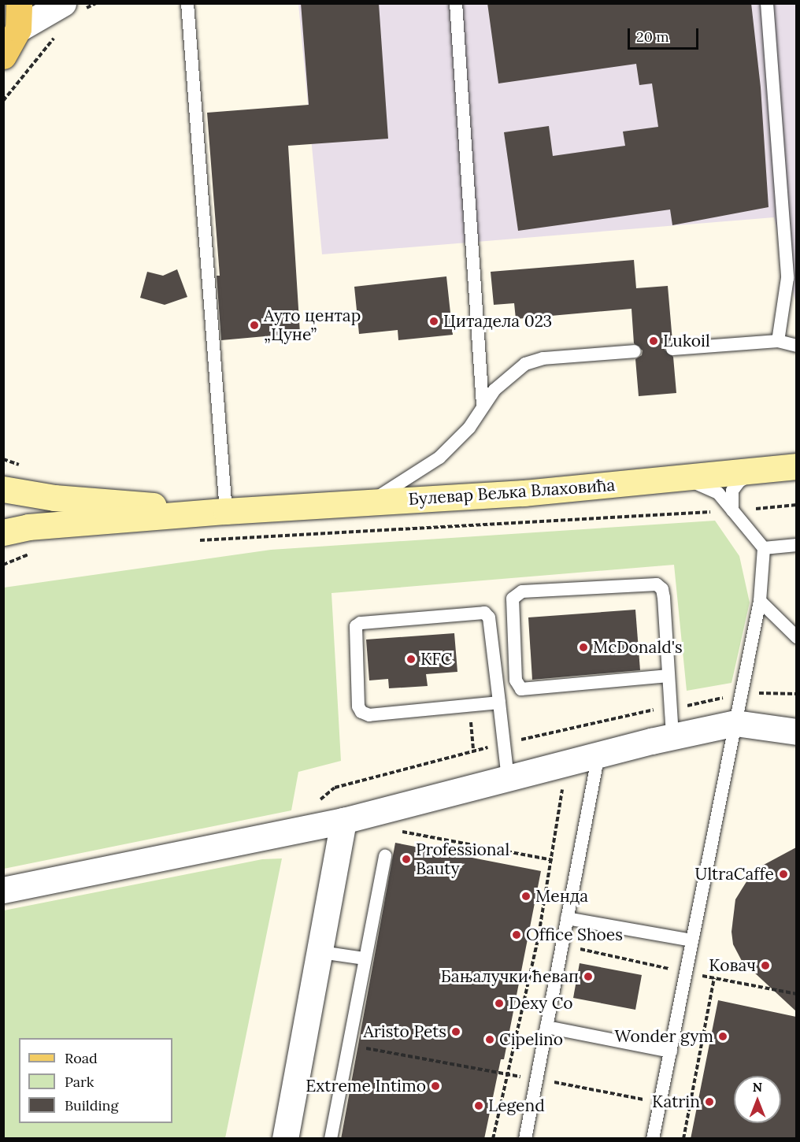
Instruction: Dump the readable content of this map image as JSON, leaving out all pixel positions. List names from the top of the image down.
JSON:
{
  "streets": {
    "main road": ["Булевар Вељка Влаховића"]
  },
  "places": [
    "Цитадела 023",
    "Ауто центар „Цуне”",
    "Lukoil",
    "McDonald's",
    "KFC",
    "Professional Bauty",
    "UltraCaffe",
    "Менда",
    "Office Shoes",
    "Ковач",
    "Бањалучки ћевап",
    "Dexy Co",
    "Aristo Pets",
    "Wonder gym",
    "Cipelino",
    "Extreme Intimo",
    "Katrin",
    "Legend"
  ],
  "legend": ["Road", "Park", "Building"],
  "scale_bar": "20 m",
  "north": "top"
}
